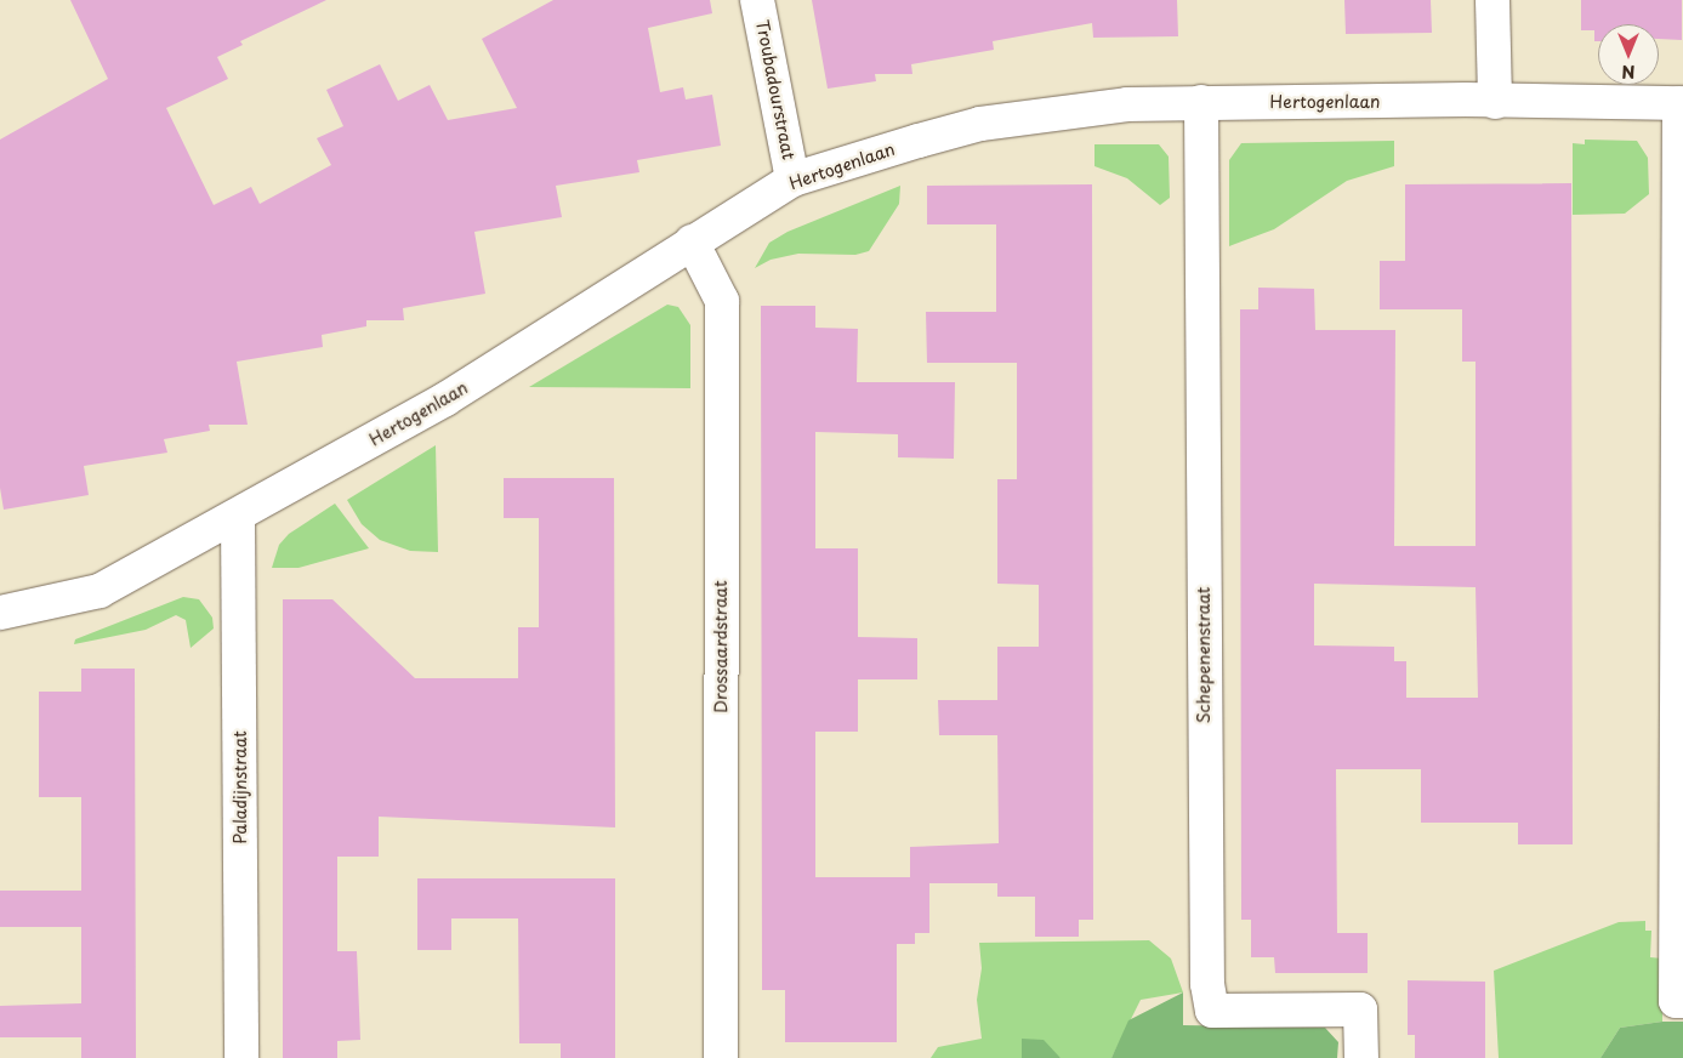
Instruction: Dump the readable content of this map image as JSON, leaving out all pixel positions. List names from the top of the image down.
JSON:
{
  "streets": {
    "street": [
      "Troubadourstraat",
      "Hertogenlaan",
      "Drossaardstraat",
      "Schepenenstraat",
      "Paladijnstraat"
    ]
  },
  "crossings": [
    ["Troubadourstraat", "Hertogenlaan"],
    ["Hertogenlaan", "Drossaardstraat"],
    ["Hertogenlaan", "Schepenenstraat"],
    ["Hertogenlaan", "Paladijnstraat"]
  ],
  "north": "bottom"
}
